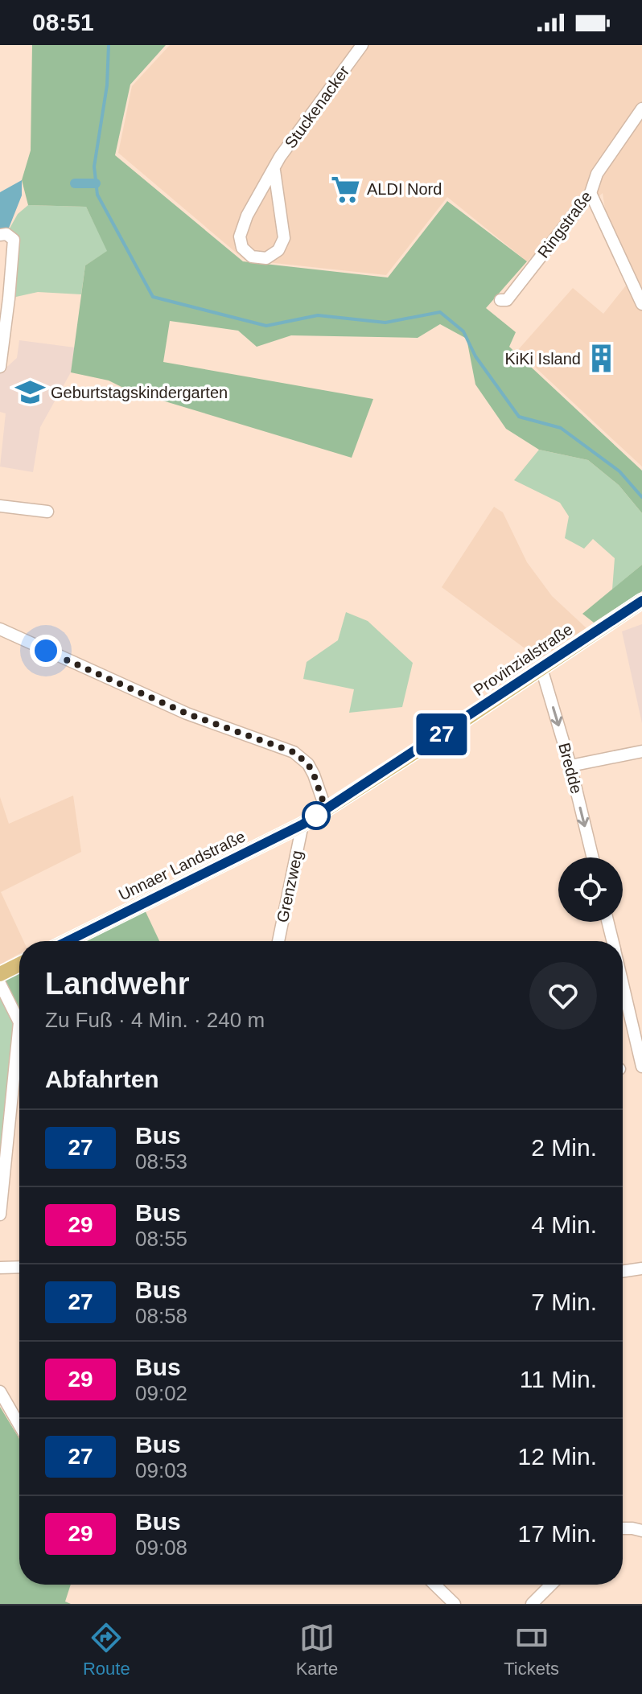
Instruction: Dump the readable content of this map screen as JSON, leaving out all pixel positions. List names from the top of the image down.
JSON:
{
  "streets": {
    "main road": ["Provinzialstraße", "Unnaer Landstraße"],
    "street": [
      "Stuckenacker",
      "Ringstraße",
      "Bredde",
      "Grenzweg"
    ]
  },
  "crossings": [
    ["Provinzialstraße", "Bredde"],
    ["Provinzialstraße", "Unnaer Landstraße"],
    ["Unnaer Landstraße", "Grenzweg"]
  ],
  "one_way": ["Bredde"],
  "places": {
    "supermarket": ["ALDI Nord"],
    "building": ["KiKi Island"],
    "school or university": ["Geburtstagskindergarten"]
  },
  "lines": ["bus line 27"],
  "page": {
    "status": "08:51",
    "on_map": "27",
    "heading": [
      ["Landwehr", "Zu Fuß · 4 Min. · 240 m"],
      "Abfahrten"
    ],
    "list": [
      {
        "mark": "27",
        "name": "Bus",
        "note": "08:53",
        "value": "2 Min."
      },
      {
        "mark": "29",
        "name": "Bus",
        "note": "08:55",
        "value": "4 Min."
      },
      {
        "mark": "27",
        "name": "Bus",
        "note": "08:58",
        "value": "7 Min."
      },
      {
        "mark": "29",
        "name": "Bus",
        "note": "09:02",
        "value": "11 Min."
      },
      {
        "mark": "27",
        "name": "Bus",
        "note": "09:03",
        "value": "12 Min."
      },
      {
        "mark": "29",
        "name": "Bus",
        "note": "09:08",
        "value": "17 Min."
      }
    ],
    "tabs": ["Route", "Karte", "Tickets"]
  }
}
